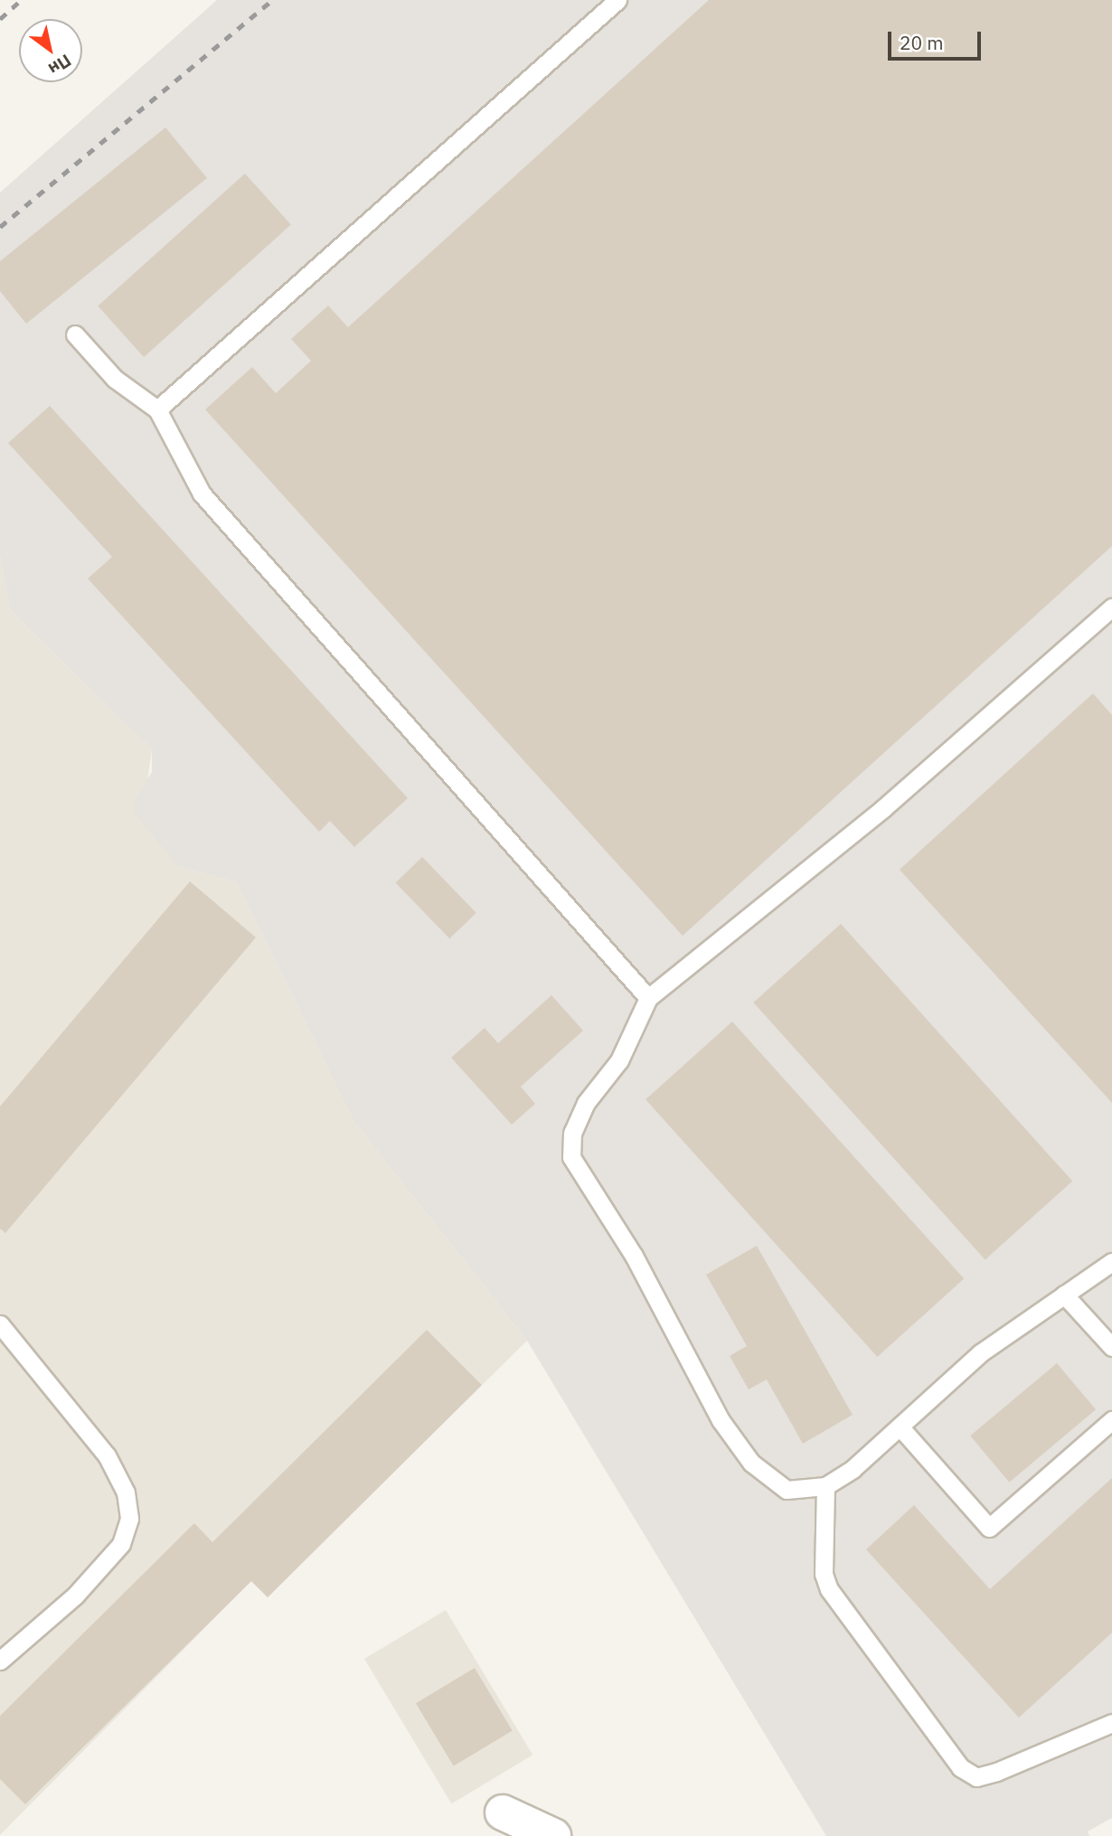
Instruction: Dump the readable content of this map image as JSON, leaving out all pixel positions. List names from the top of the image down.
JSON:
{
  "scale_bar": "20 m",
  "north": "bottom right"
}
